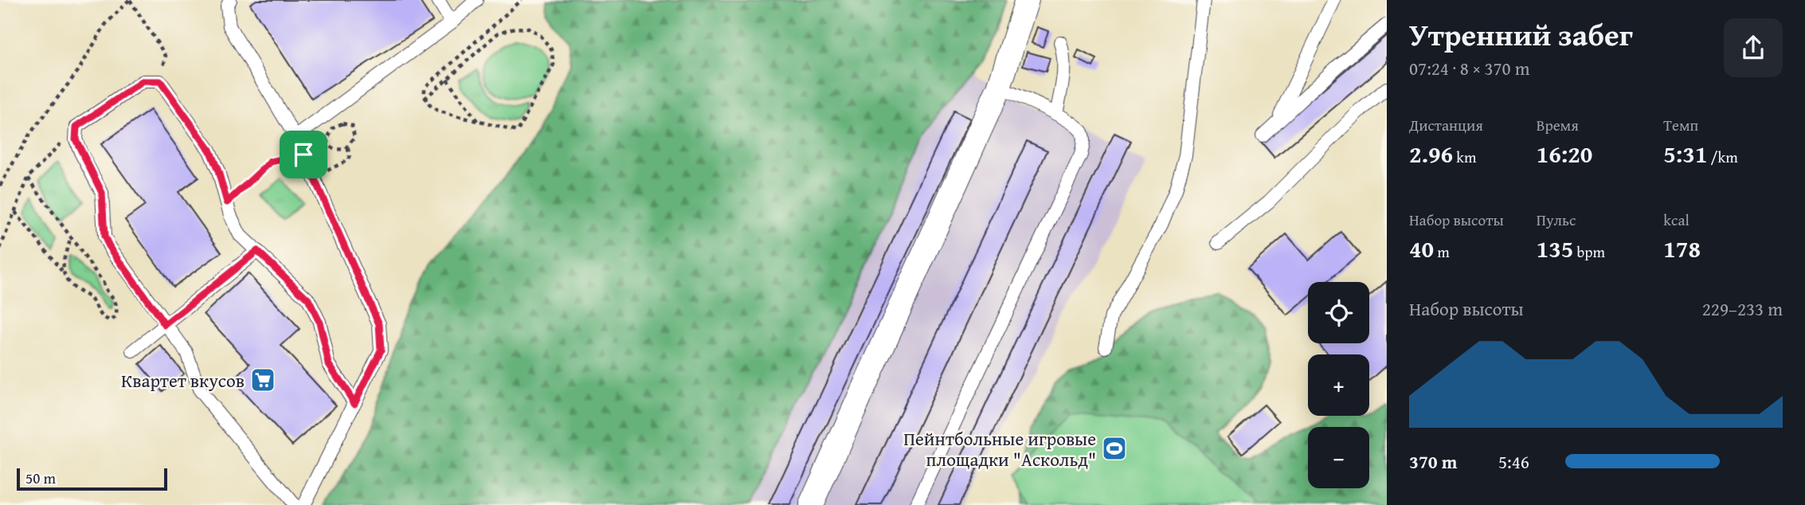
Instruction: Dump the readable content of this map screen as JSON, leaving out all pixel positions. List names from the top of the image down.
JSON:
{
  "places": {
    "supermarket": ["Квартет вкусов"],
    "sports": ["Пейнтбольные игровые площадки \"Аскольд\""]
  },
  "scale_bar": "50 m",
  "page": {
    "heading": ["Утренний забег", "07:24 · 8 × 370 m"],
    "stats": [
      ["Дистанция", "2.96 km"],
      ["Время", "16:20"],
      ["Темп", "5:31 /km"],
      ["Набор высоты", "40 m"],
      ["Пульс", "135 bpm"],
      ["kcal", "178"]
    ],
    "map_buttons": ["+", "−"],
    "chart": ["Набор высоты", "229–233 m"],
    "list": [
      {
        "name": "370 m",
        "note": "5:46"
      }
    ],
    "scale": "50 m"
  }
}
